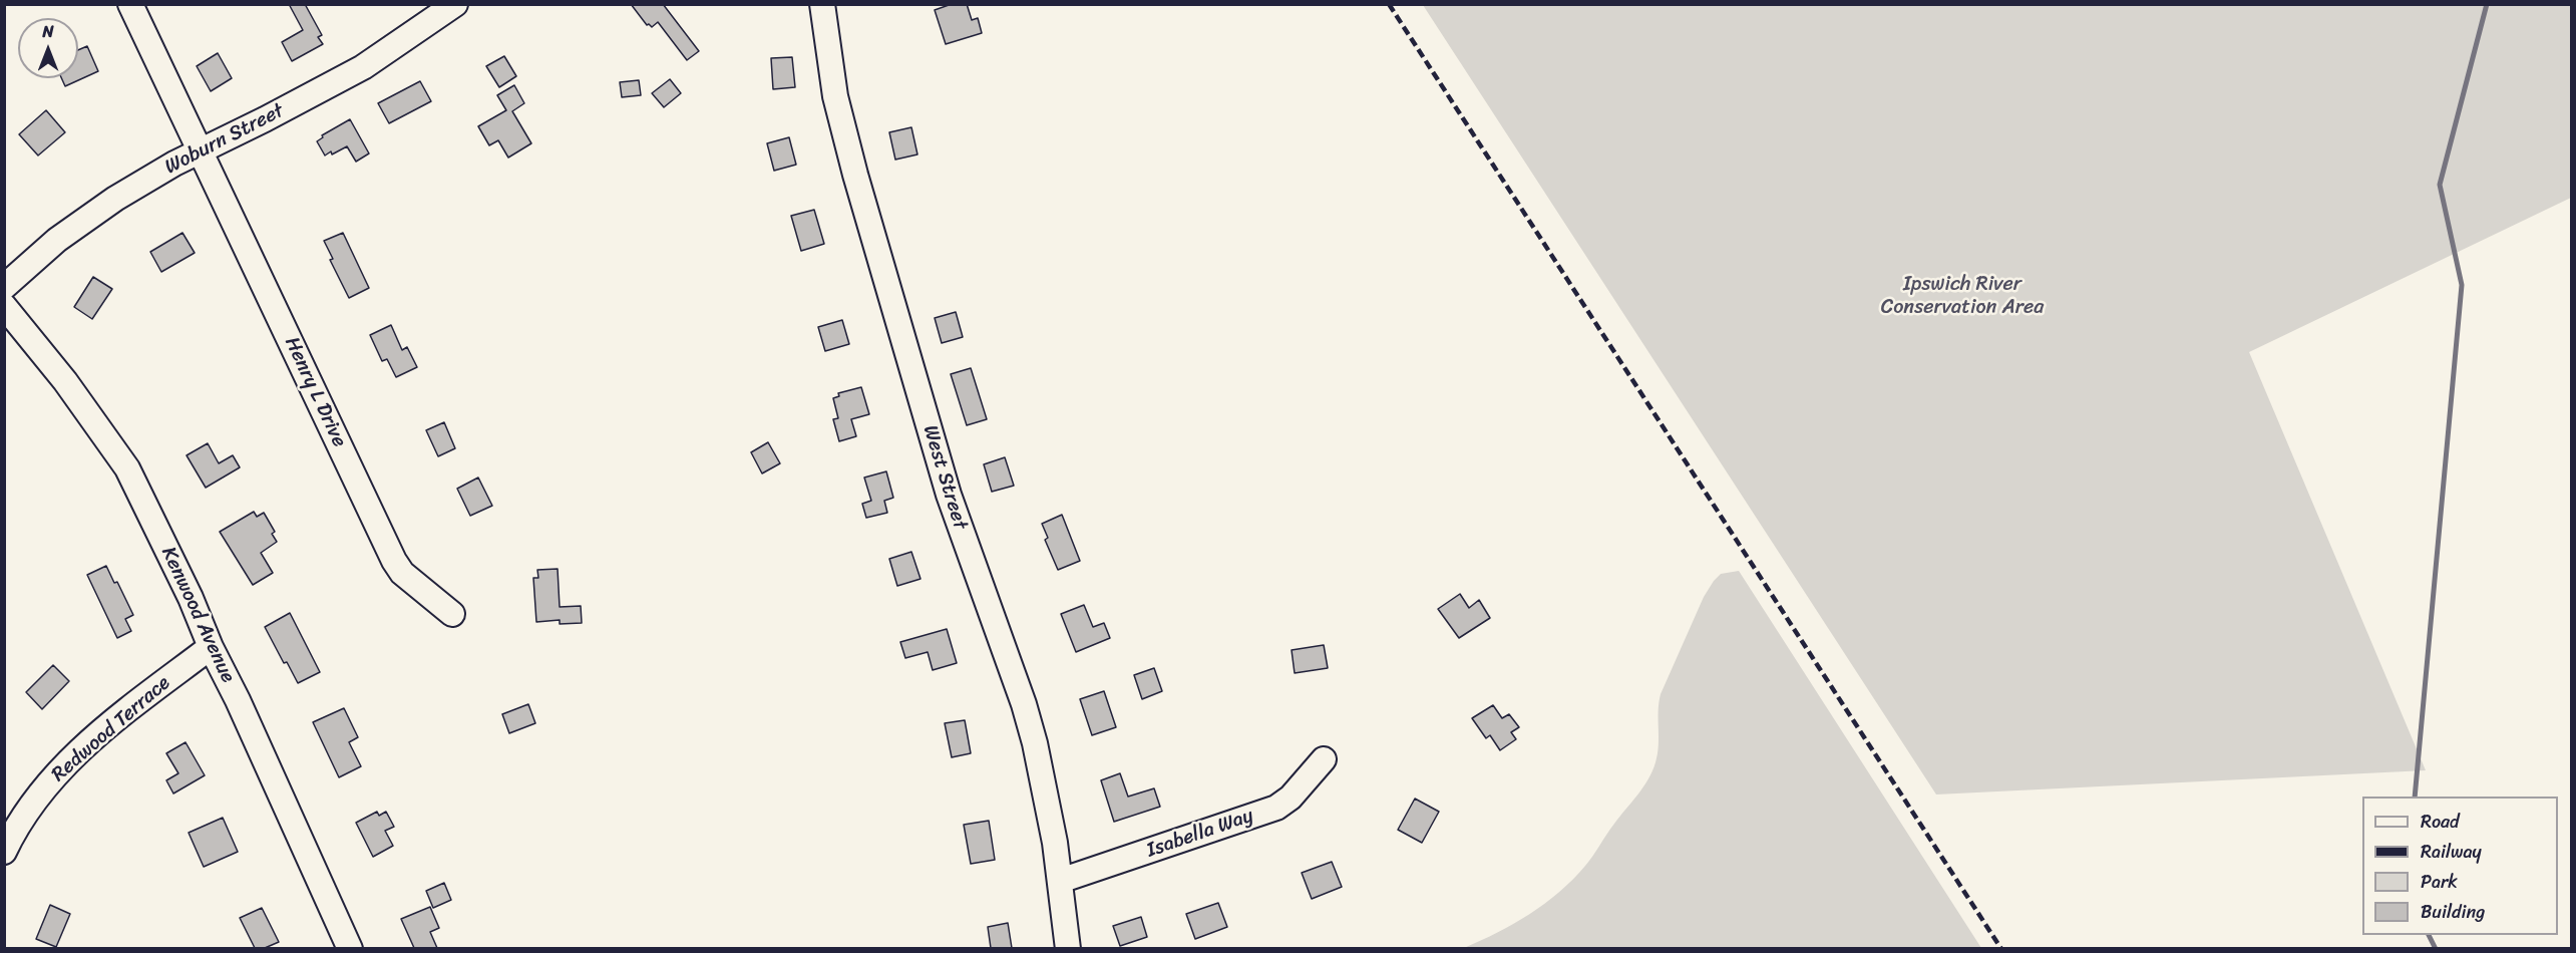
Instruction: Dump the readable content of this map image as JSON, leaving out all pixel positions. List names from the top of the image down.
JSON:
{
  "streets": {
    "street": [
      "Woburn Street",
      "Henry L Drive",
      "West Street",
      "Kenwood Avenue",
      "Redwood Terrace",
      "Isabella Way"
    ]
  },
  "crossings": [
    ["Woburn Street", "Henry L Drive"],
    ["West Street", "Isabella Way"],
    ["Kenwood Avenue", "Redwood Terrace"]
  ],
  "parks": ["Ipswich River Conservation Area"],
  "legend": [
    "Road",
    "Railway",
    "Park",
    "Building"
  ],
  "north": "top"
}
